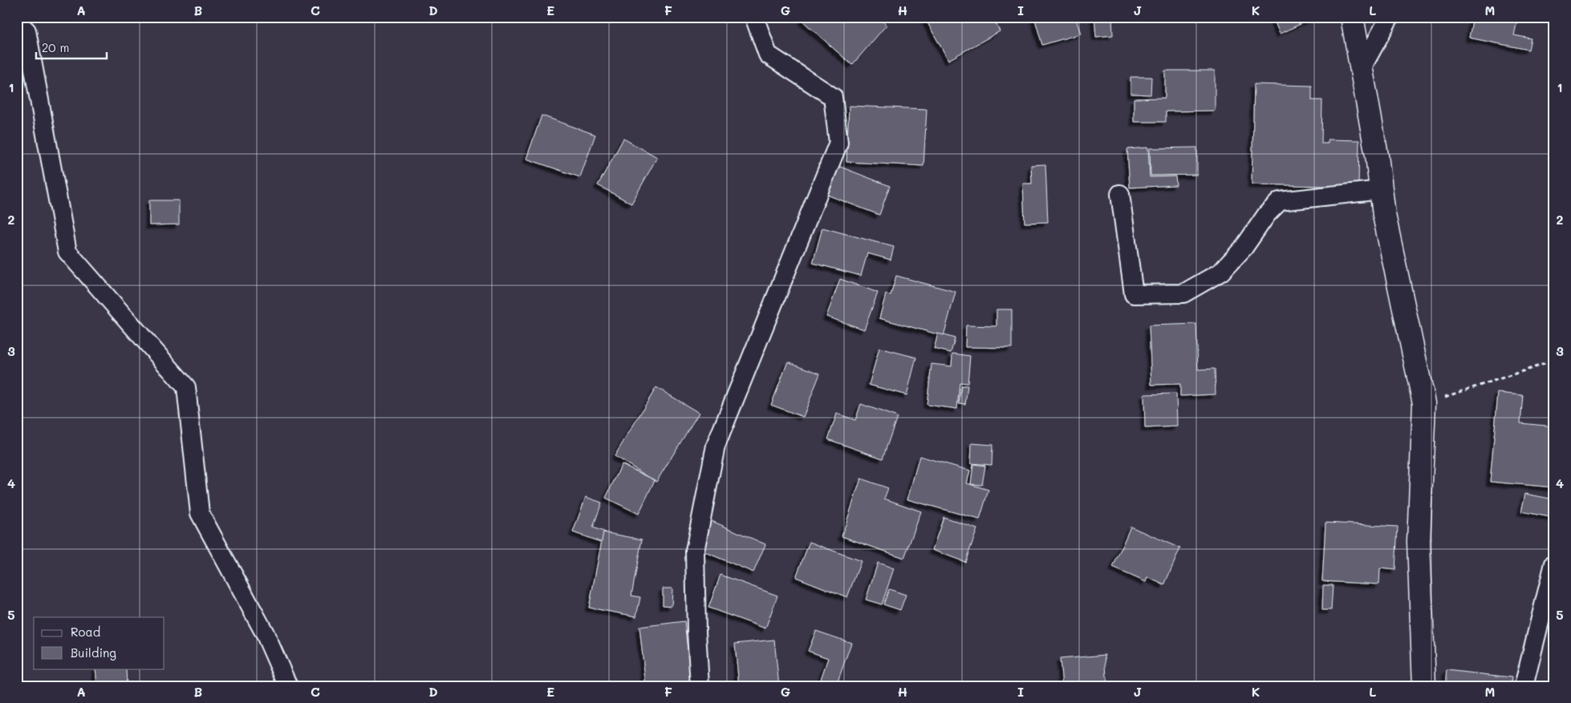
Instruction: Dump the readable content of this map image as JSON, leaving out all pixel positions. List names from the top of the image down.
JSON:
{
  "legend": ["Road", "Building"],
  "scale_bar": "20 m",
  "grid": {
    "columns": [
      "A",
      "B",
      "C",
      "D",
      "E",
      "F",
      "G",
      "H",
      "I",
      "J",
      "K",
      "L",
      "M"
    ],
    "rows": [
      "1",
      "2",
      "3",
      "4",
      "5"
    ]
  }
}
